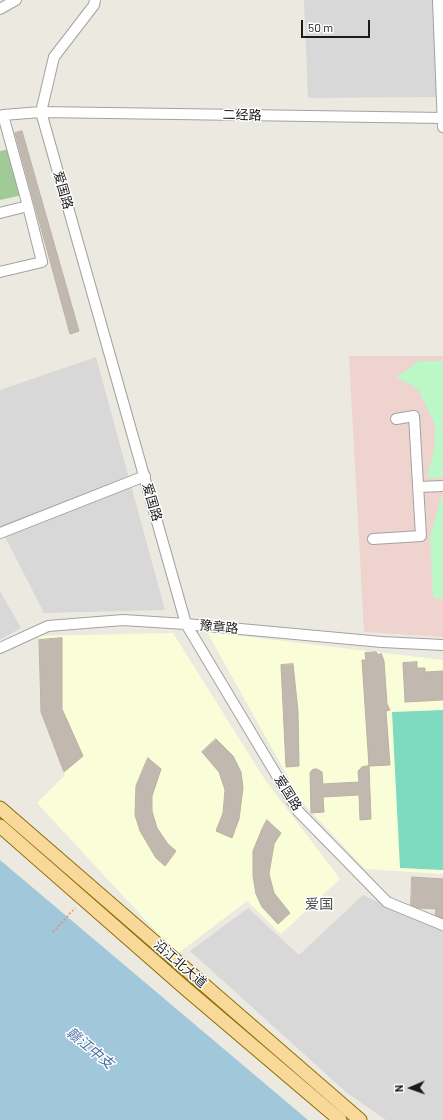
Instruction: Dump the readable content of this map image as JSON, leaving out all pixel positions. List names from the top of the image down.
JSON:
{
  "streets": {
    "main road": ["沿江北大道"],
    "street": ["二经路", "爱国路", "豫章路"]
  },
  "crossings": [
    ["二经路", "爱国路"],
    ["爱国路", "豫章路"]
  ],
  "districts": ["爱国"],
  "water": ["赣江中支"],
  "scale_bar": "50 m",
  "north": "left"
}
